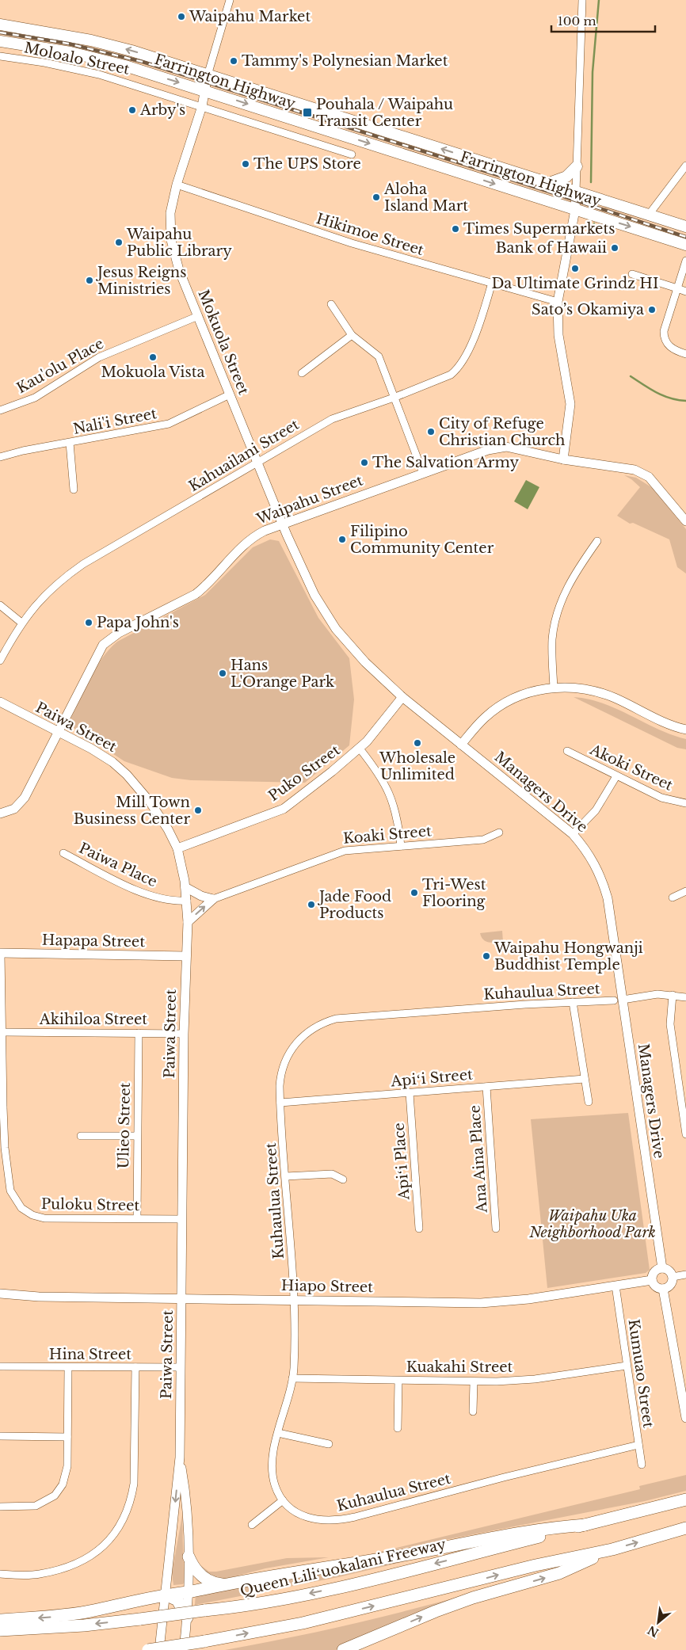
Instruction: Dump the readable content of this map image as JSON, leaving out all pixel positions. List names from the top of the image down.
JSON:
{
  "streets": {
    "highway": ["Queen Liliʻuokalani Freeway"],
    "main road": ["Farrington Highway"],
    "street": [
      "Moloalo Street",
      "Hikimoe Street",
      "Mokuola Street",
      "Kau'olu Place",
      "Nali'i Street",
      "Kahuailani Street",
      "Waipahu Street",
      "Paiwa Street",
      "Akoki Street",
      "Puko Street",
      "Managers Drive",
      "Koaki Street",
      "Paiwa Place",
      "Hapapa Street",
      "Kuhaulua Street",
      "Akihiloa Street",
      "Apiʻi Street",
      "Ulieo Street",
      "Ana Aina Place",
      "Apiʻi Place",
      "Puloku Street",
      "Hiapo Street",
      "Hina Street",
      "Kuakahi Street",
      "Kumuao Street"
    ]
  },
  "crossings": [
    ["Moloalo Street", "Mokuola Street"],
    ["Farrington Highway", "Mokuola Street"],
    ["Hikimoe Street", "Mokuola Street"],
    ["Hikimoe Street", "Kahuailani Street"],
    ["Mokuola Street", "Kau'olu Place"],
    ["Mokuola Street", "Nali'i Street"],
    ["Mokuola Street", "Kahuailani Street"],
    ["Mokuola Street", "Waipahu Street"],
    ["Mokuola Street", "Managers Drive"],
    ["Waipahu Street", "Paiwa Street"],
    ["Waipahu Street", "Managers Drive"],
    ["Paiwa Street", "Puko Street"],
    ["Paiwa Street", "Paiwa Place"],
    ["Paiwa Street", "Hapapa Street"],
    ["Paiwa Street", "Akihiloa Street"],
    ["Paiwa Street", "Puloku Street"],
    ["Paiwa Street", "Hiapo Street"],
    ["Paiwa Street", "Hina Street"],
    ["Puko Street", "Managers Drive"],
    ["Managers Drive", "Kuhaulua Street"],
    ["Managers Drive", "Hiapo Street"],
    ["Hapapa Street", "Puloku Street"],
    ["Kuhaulua Street", "Apiʻi Street"],
    ["Kuhaulua Street", "Hiapo Street"],
    ["Kuhaulua Street", "Kuakahi Street"],
    ["Kuhaulua Street", "Kumuao Street"],
    ["Akihiloa Street", "Ulieo Street"],
    ["Akihiloa Street", "Puloku Street"],
    ["Apiʻi Street", "Ana Aina Place"],
    ["Apiʻi Street", "Apiʻi Place"],
    ["Ulieo Street", "Puloku Street"],
    ["Hiapo Street", "Kumuao Street"],
    ["Kuakahi Street", "Kumuao Street"]
  ],
  "parks": ["Waipahu Uka Neighborhood Park"],
  "places": {
    "other": [
      "Waipahu Market",
      "Tammy's Polynesian Market",
      "Arby's",
      "The UPS Store",
      "Aloha Island Mart",
      "Times Supermarkets",
      "Waipahu Public Library",
      "Bank of Hawaii",
      "Da Ultimate Grindz HI",
      "Jesus Reigns Ministries",
      "Sato’s Okamiya",
      "Mokuola Vista",
      "City of Refuge Christian Church",
      "The Salvation Army",
      "Filipino Community Center",
      "Papa John's",
      "Hans L'Orange Park",
      "Wholesale Unlimited",
      "Mill Town Business Center",
      "Tri-West Flooring",
      "Jade Food Products",
      "Waipahu Hongwanji Buddhist Temple"
    ],
    "transit": ["Pouhala / Waipahu Transit Center"]
  },
  "scale_bar": "100 m",
  "north": "bottom left"
}
